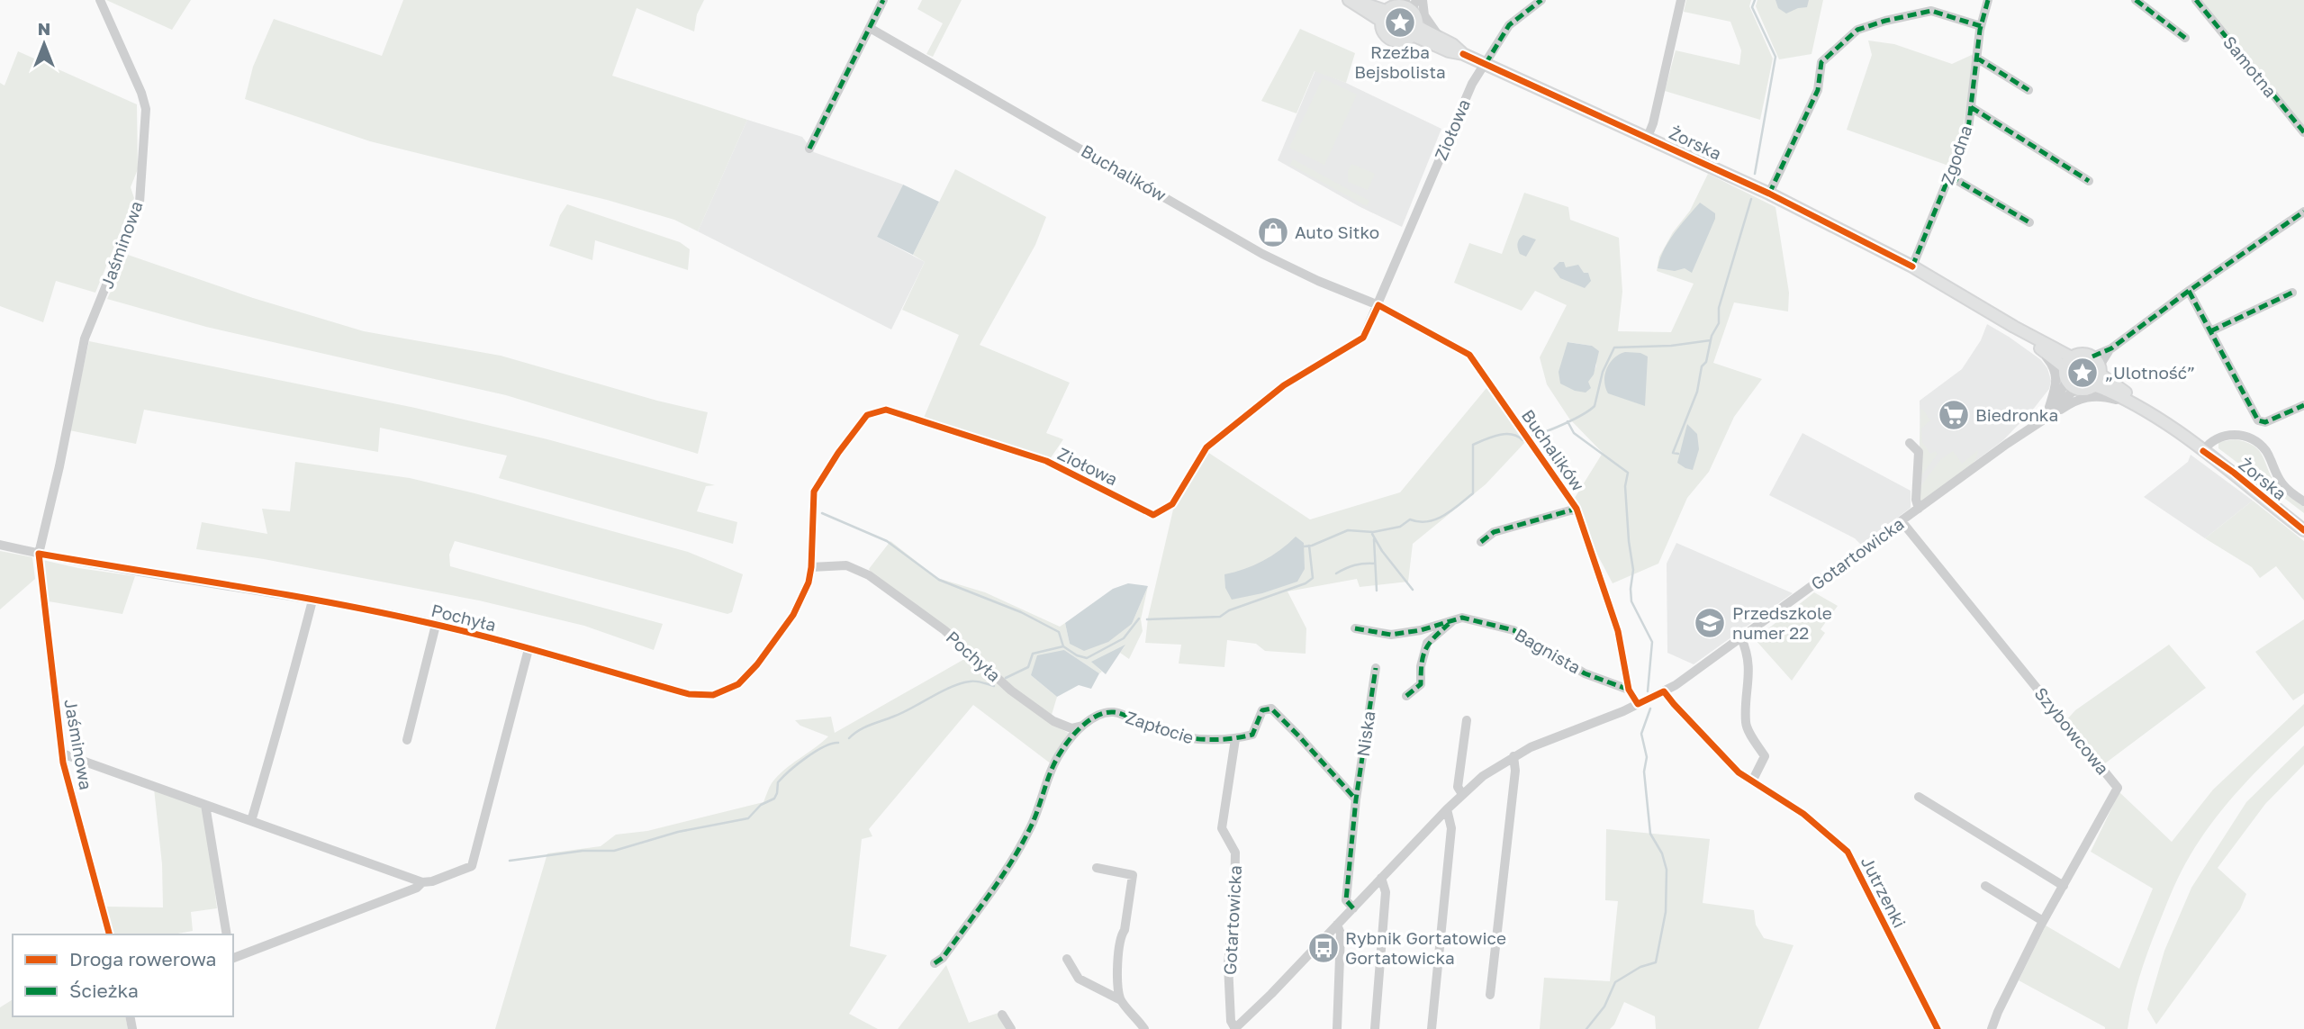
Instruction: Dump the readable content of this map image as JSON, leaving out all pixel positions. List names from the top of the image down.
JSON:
{
  "streets": {
    "main road": ["Żorska"],
    "street": [
      "Samotna",
      "Ziołowa",
      "Zgodna",
      "Buchalików",
      "Jaśminowa",
      "Gotartowicka",
      "Pochyła",
      "Bagnista",
      "Zapłocie",
      "Szybowcowa",
      "Niska",
      "Jutrzenki"
    ]
  },
  "crossings": [
    ["Ziołowa", "Żorska"],
    ["Ziołowa", "Buchalików"],
    ["Ziołowa", "Pochyła"],
    ["Żorska", "Zgodna"],
    ["Żorska", "Gotartowicka"],
    ["Buchalików", "Gotartowicka"],
    ["Buchalików", "Bagnista"],
    ["Jaśminowa", "Pochyła"],
    ["Gotartowicka", "Zapłocie"],
    ["Gotartowicka", "Szybowcowa"],
    ["Gotartowicka", "Jutrzenki"],
    ["Pochyła", "Zapłocie"]
  ],
  "places": {
    "place": ["Rzeźba Bejsbolista", "„Ulotność”"],
    "shop": ["Auto Sitko"],
    "supermarket": ["Biedronka"],
    "school or university": ["Przedszkole numer 22"],
    "bus stop": ["Rybnik Gortatowice Gortatowicka"]
  },
  "legend": ["Droga rowerowa", "Ścieżka"],
  "north": "top"
}
